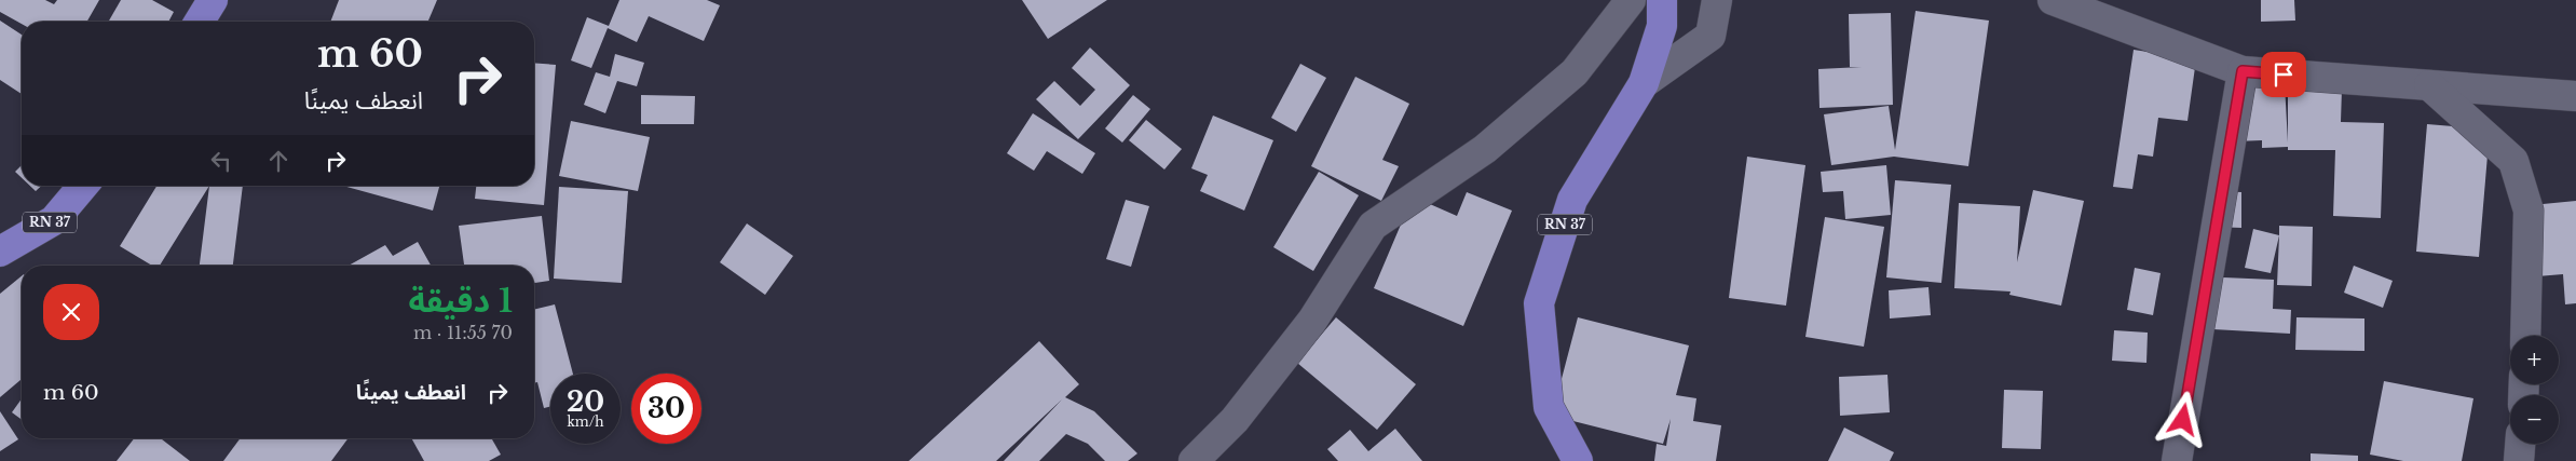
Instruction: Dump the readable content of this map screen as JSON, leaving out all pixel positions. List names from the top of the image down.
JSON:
{
  "streets": {
    "main road": ["RN 37"]
  },
  "page": {
    "turn": ["60 m", "انعطف يمينًا"],
    "heading": ["1 دقيقة", "70 m · 11:55"],
    "map_buttons": ["+", "−"],
    "list": [
      {
        "name": "انعطف يمينًا",
        "value": "60 m"
      }
    ],
    "speed": "20 km/h",
    "limit": "30"
  }
}
